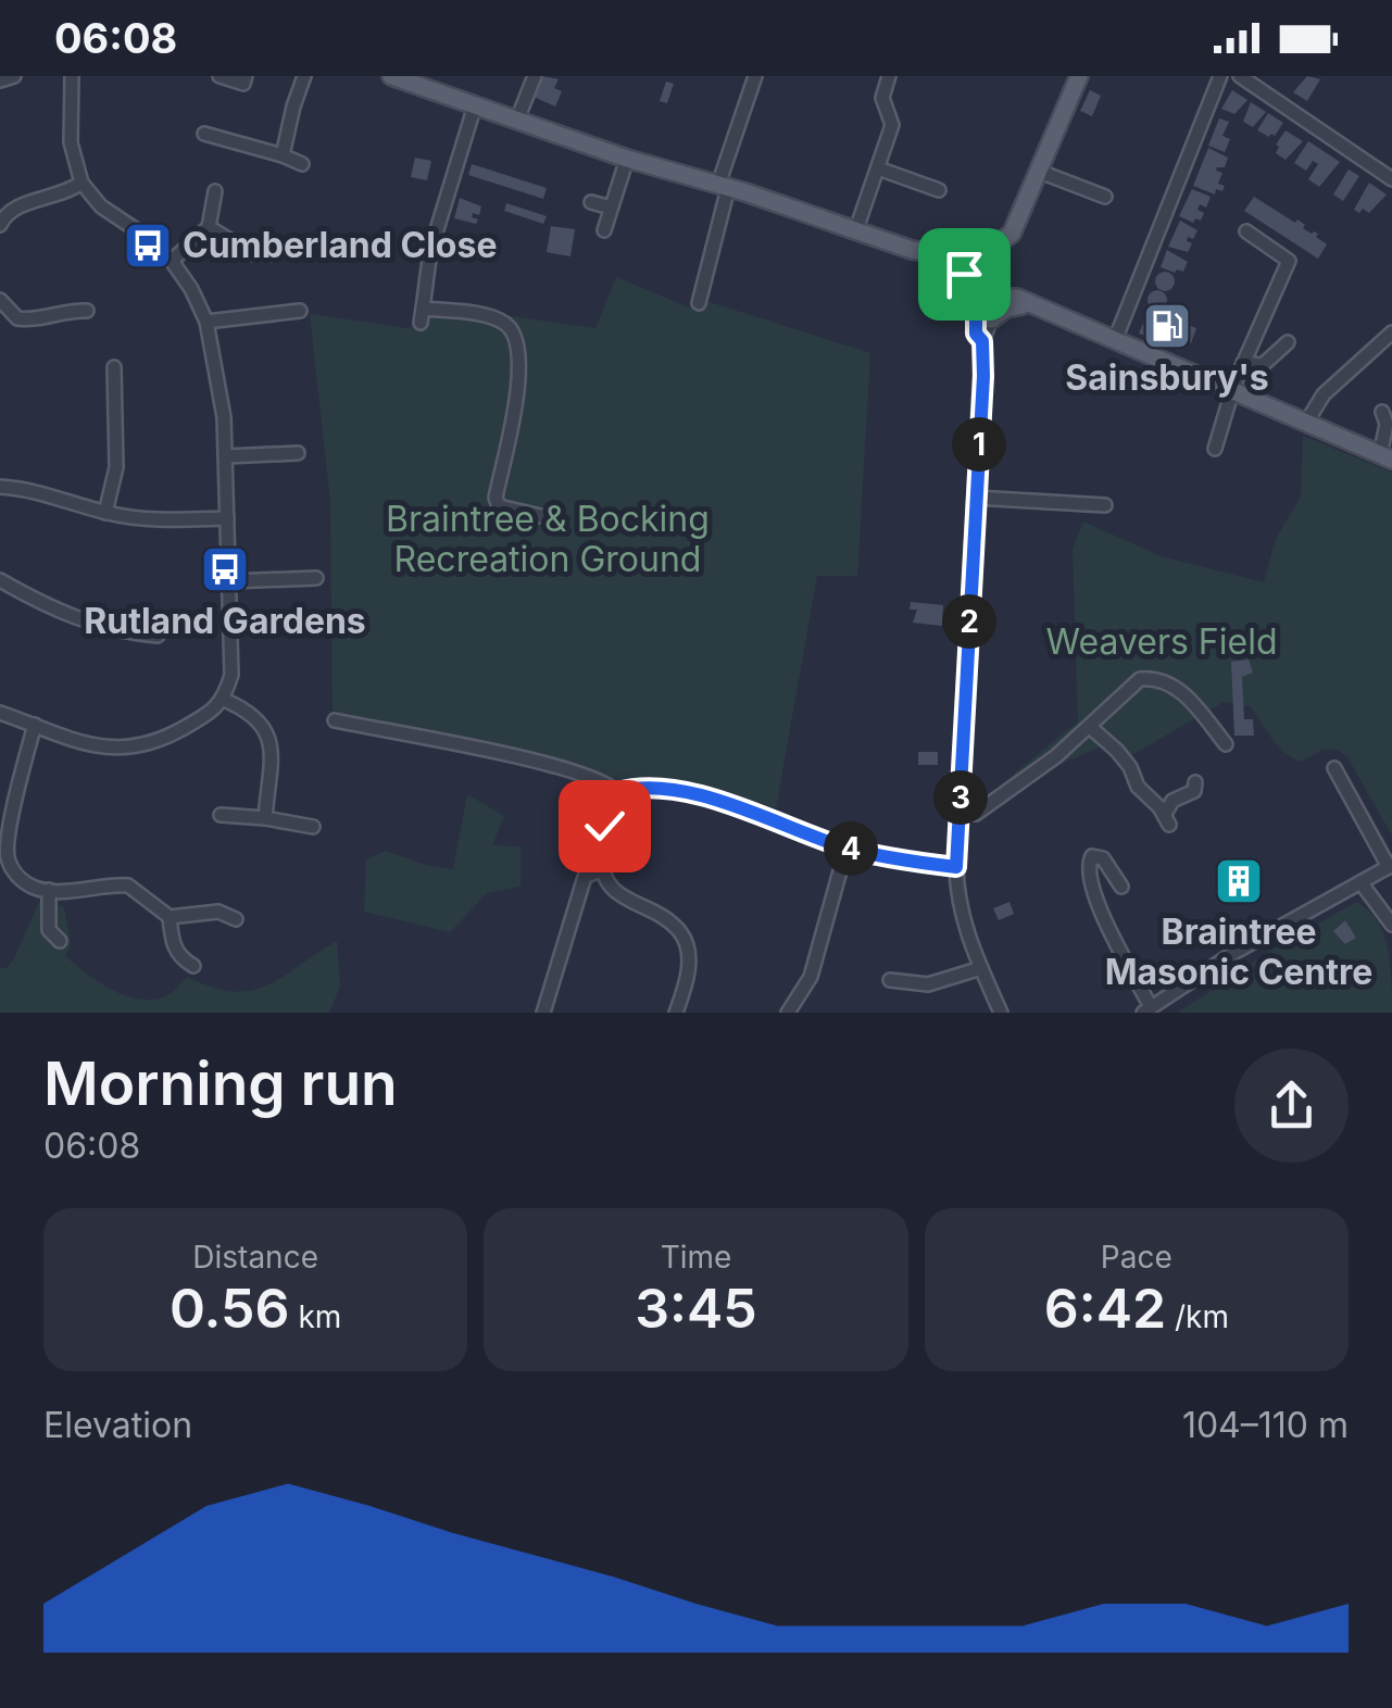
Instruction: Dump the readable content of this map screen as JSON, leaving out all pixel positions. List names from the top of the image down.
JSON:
{
  "parks": ["Braintree & Bocking Recreation Ground", "Weavers Field"],
  "places": {
    "bus stop": ["Cumberland Close", "Rutland Gardens"],
    "fuel station": ["Sainsbury's"],
    "building": ["Braintree Masonic Centre"]
  },
  "page": {
    "status": "06:08",
    "pins": [
      "1",
      "2",
      "3",
      "4"
    ],
    "heading": ["Morning run", "06:08"],
    "stats": [
      ["Distance", "0.56 km"],
      ["Time", "3:45"],
      ["Pace", "6:42 /km"]
    ],
    "chart": ["Elevation", "104–110 m"]
  }
}
